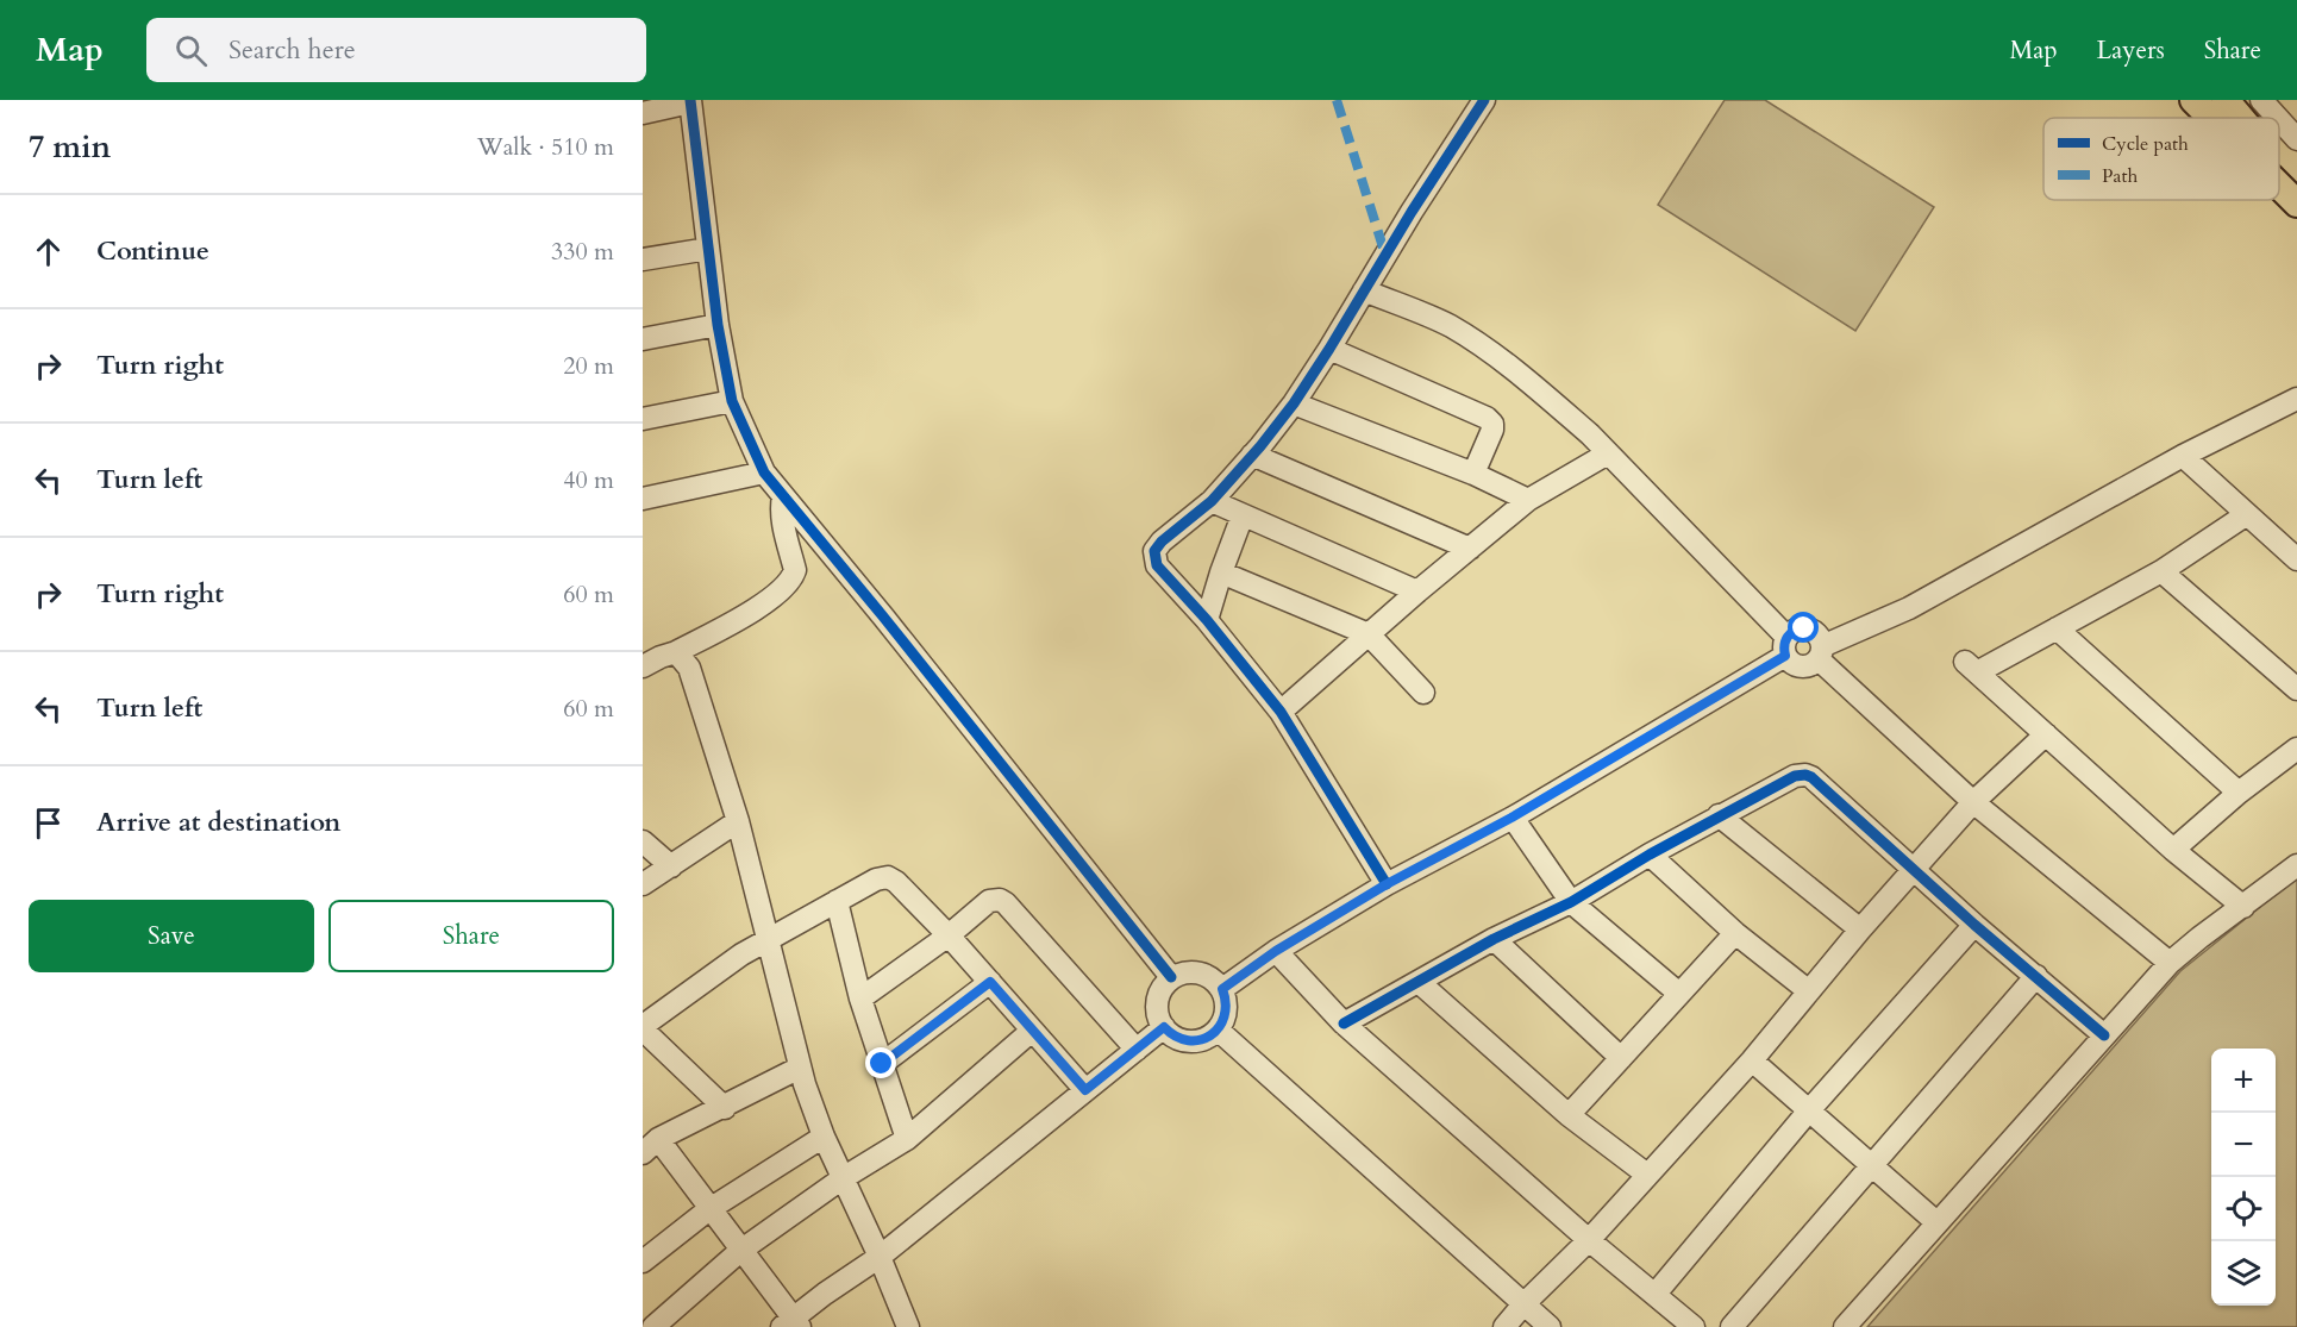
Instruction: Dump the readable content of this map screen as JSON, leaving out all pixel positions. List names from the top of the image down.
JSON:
{
  "legend": ["Cycle path", "Path"],
  "page": {
    "header": "Map",
    "search": "Search here",
    "nav": ["Map", "Layers", "Share"],
    "heading": ["7 min", "Walk · 510 m"],
    "list": [
      ["Continue", "330 m"],
      ["Turn right", "20 m"],
      ["Turn left", "40 m"],
      ["Turn right", "60 m"],
      ["Turn left", "60 m"],
      "Arrive at destination"
    ],
    "buttons": ["Save", "Share"],
    "map_buttons": ["+", "−"]
  }
}
